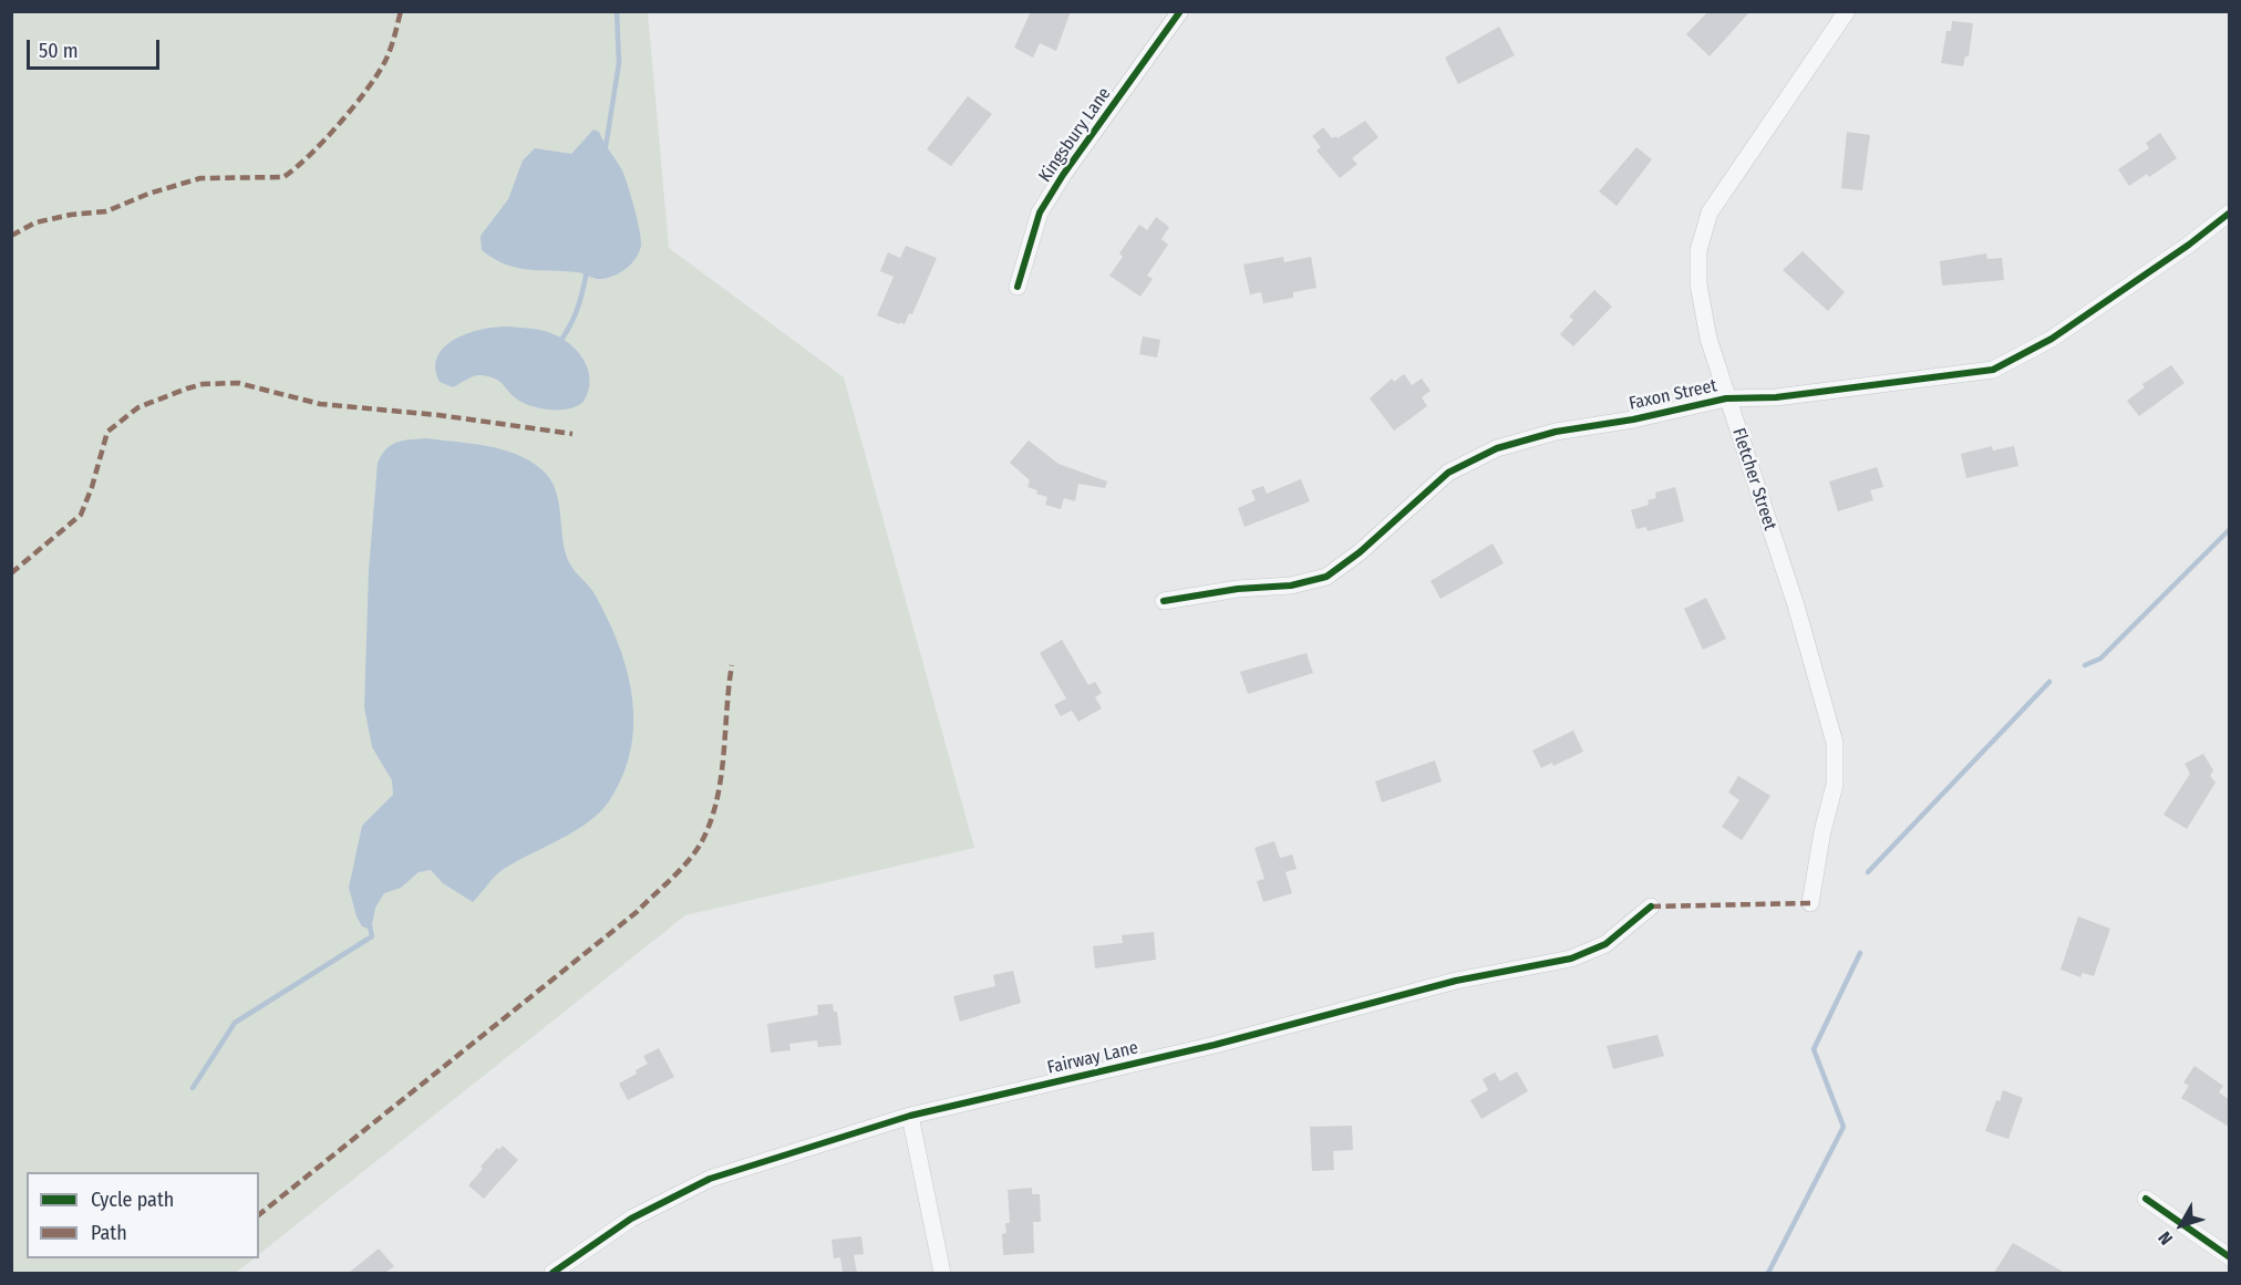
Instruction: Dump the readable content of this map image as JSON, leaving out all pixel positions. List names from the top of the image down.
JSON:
{
  "streets": {
    "street": [
      "Kingsbury Lane",
      "Faxon Street",
      "Fletcher Street",
      "Fairway Lane"
    ]
  },
  "crossings": [
    ["Faxon Street", "Fletcher Street"]
  ],
  "legend": ["Cycle path", "Path"],
  "scale_bar": "50 m",
  "north": "bottom left"
}
